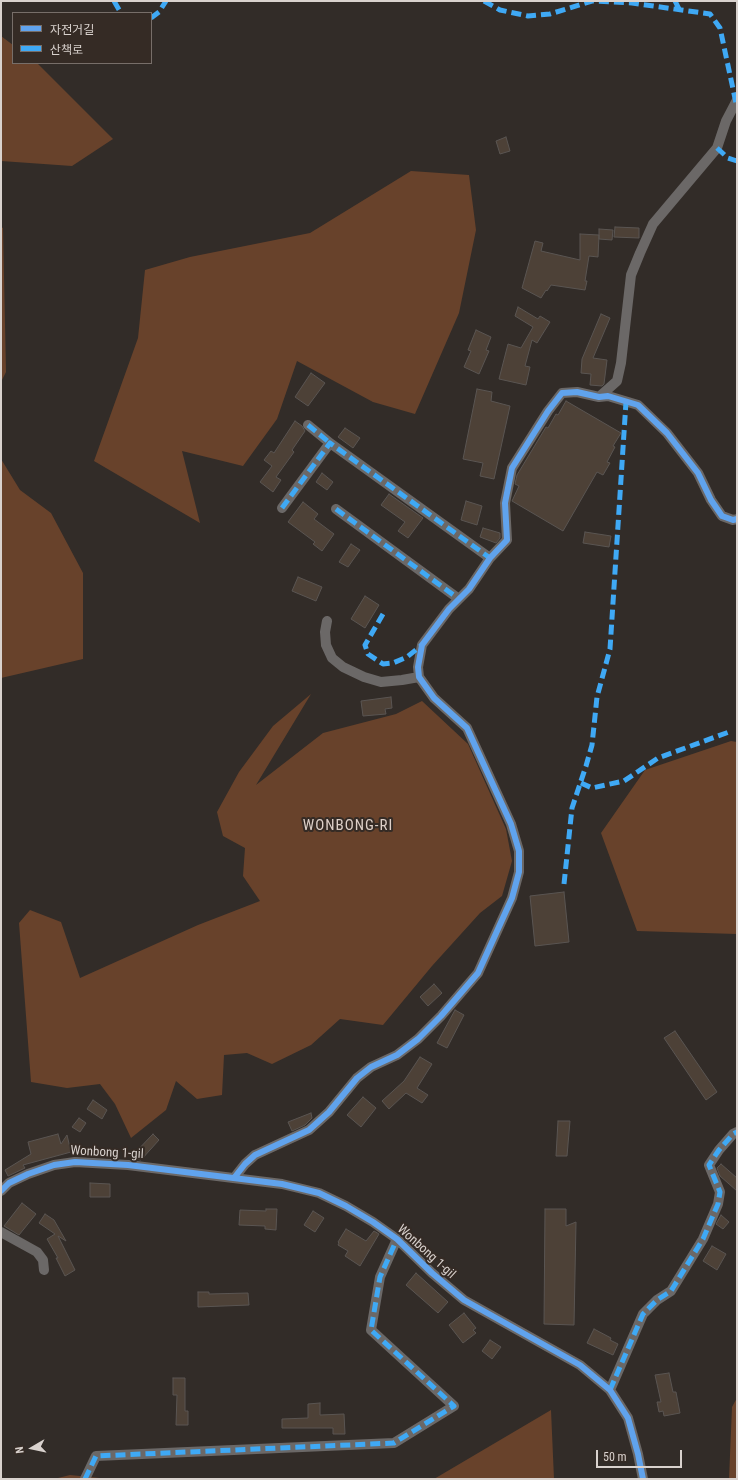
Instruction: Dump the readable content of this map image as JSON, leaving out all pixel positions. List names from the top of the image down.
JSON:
{
  "streets": {
    "street": ["Wonbong 1-gil"]
  },
  "districts": ["WONBONG-RI"],
  "legend": ["자전거길", "산책로"],
  "scale_bar": "50 m",
  "north": "left"
}
